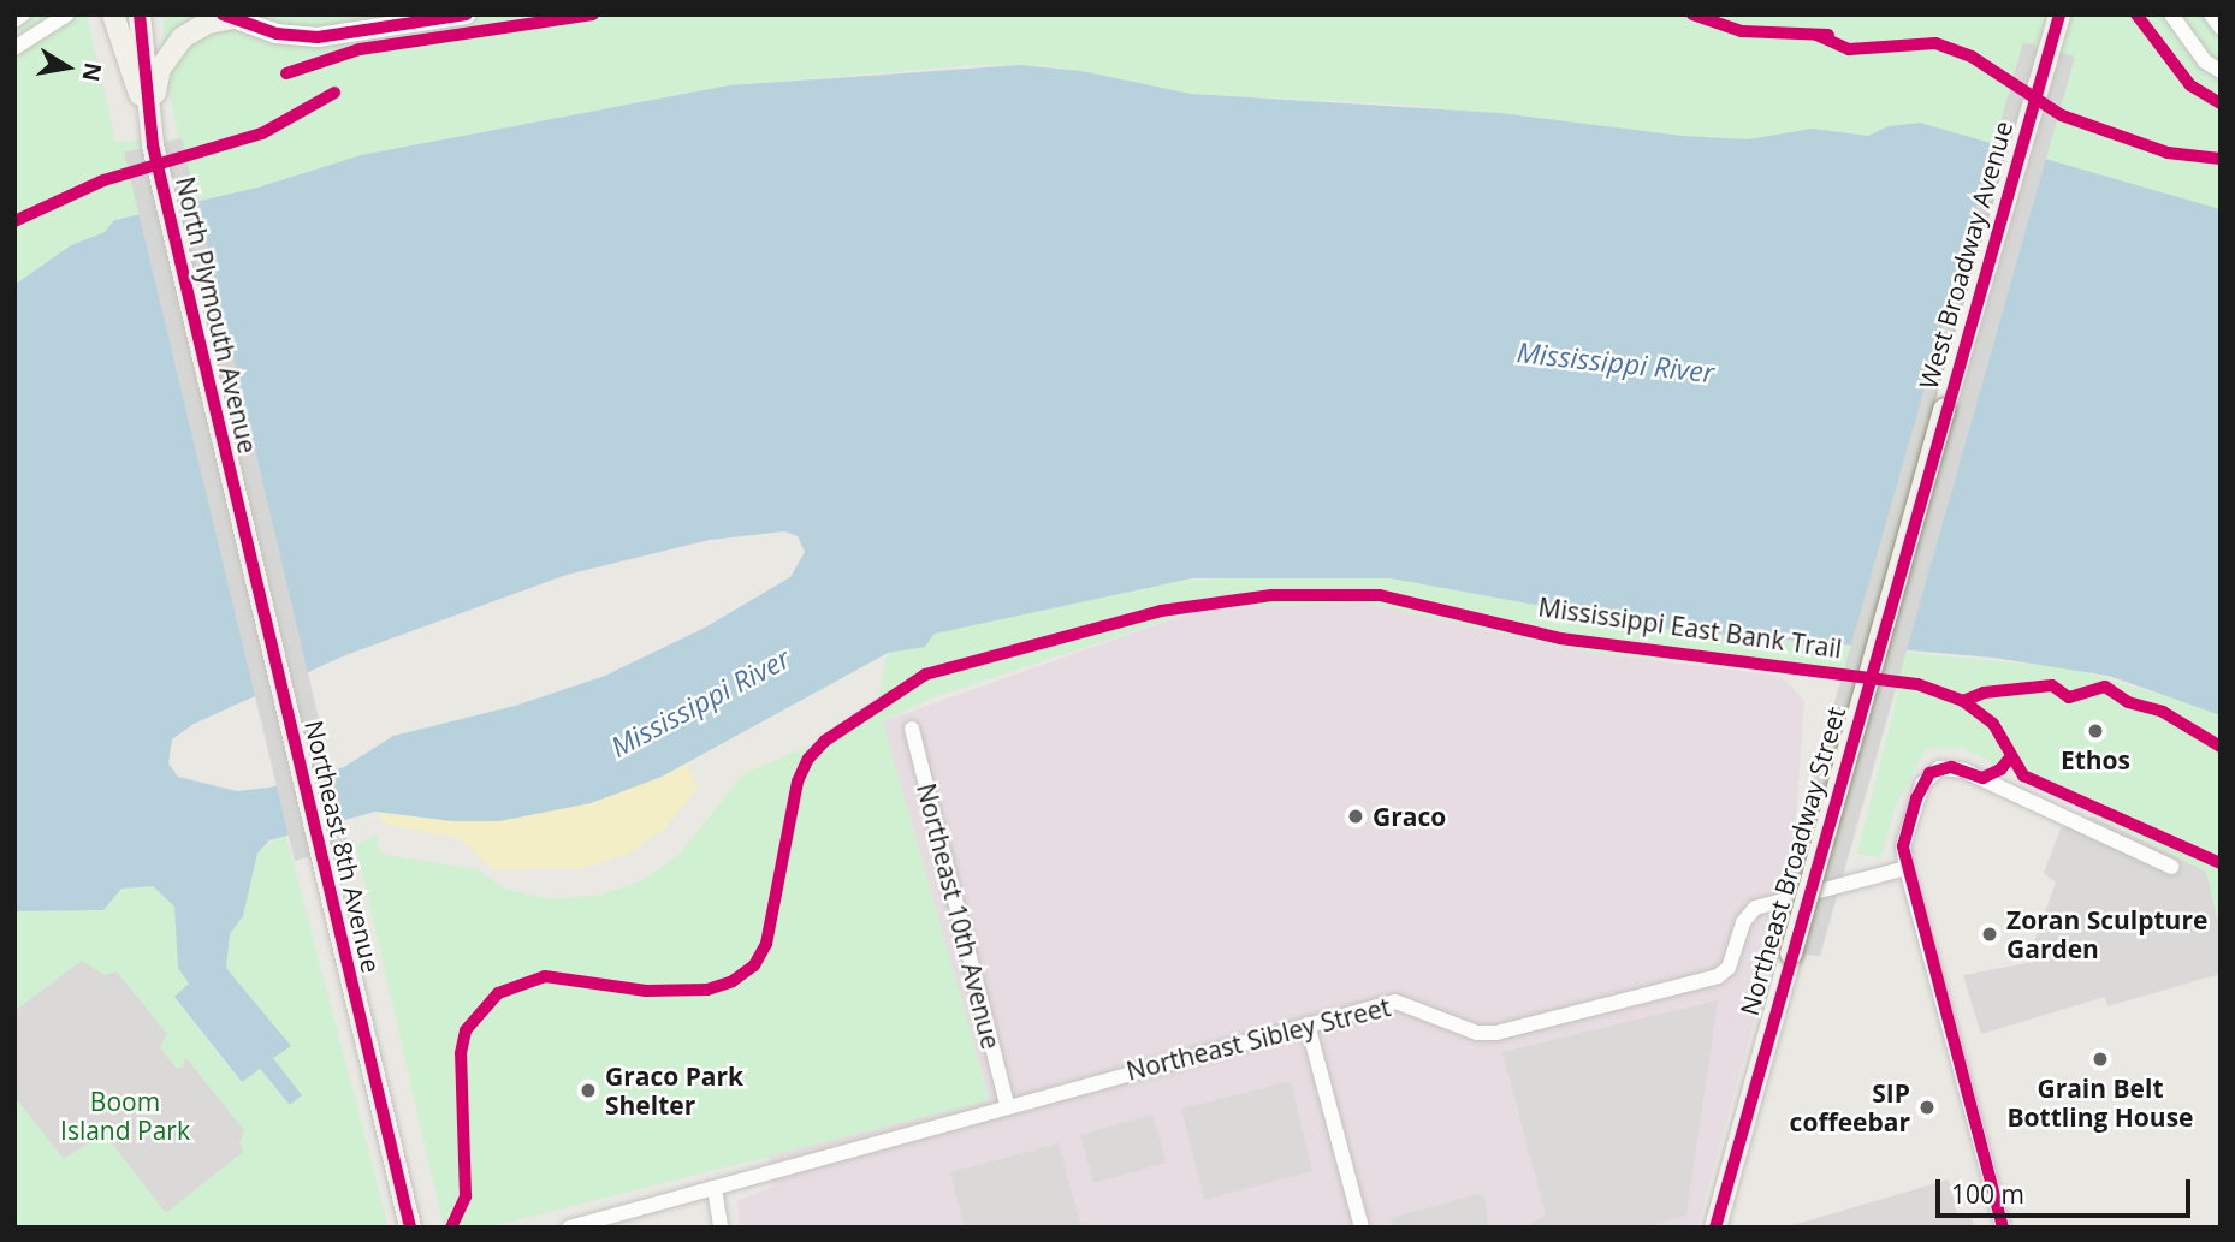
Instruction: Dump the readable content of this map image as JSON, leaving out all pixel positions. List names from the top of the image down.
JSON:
{
  "streets": {
    "main road": [
      "West Broadway Avenue",
      "North Plymouth Avenue",
      "Northeast 8th Avenue",
      "Northeast Broadway Street"
    ],
    "street": ["Northeast 10th Avenue", "Northeast Sibley Street"],
    "cycle path": ["Mississippi East Bank Trail"]
  },
  "crossings": [
    ["West Broadway Avenue", "Northeast Broadway Street"],
    ["North Plymouth Avenue", "Northeast 8th Avenue"],
    ["Northeast 10th Avenue", "Northeast Sibley Street"]
  ],
  "water": ["Mississippi River"],
  "parks": ["Boom Island Park"],
  "places": [
    "Ethos",
    "Graco",
    "Zoran Sculpture Garden",
    "Grain Belt Bottling House",
    "Graco Park Shelter",
    "SIP coffeebar"
  ],
  "scale_bar": "100 m",
  "north": "right"
}
